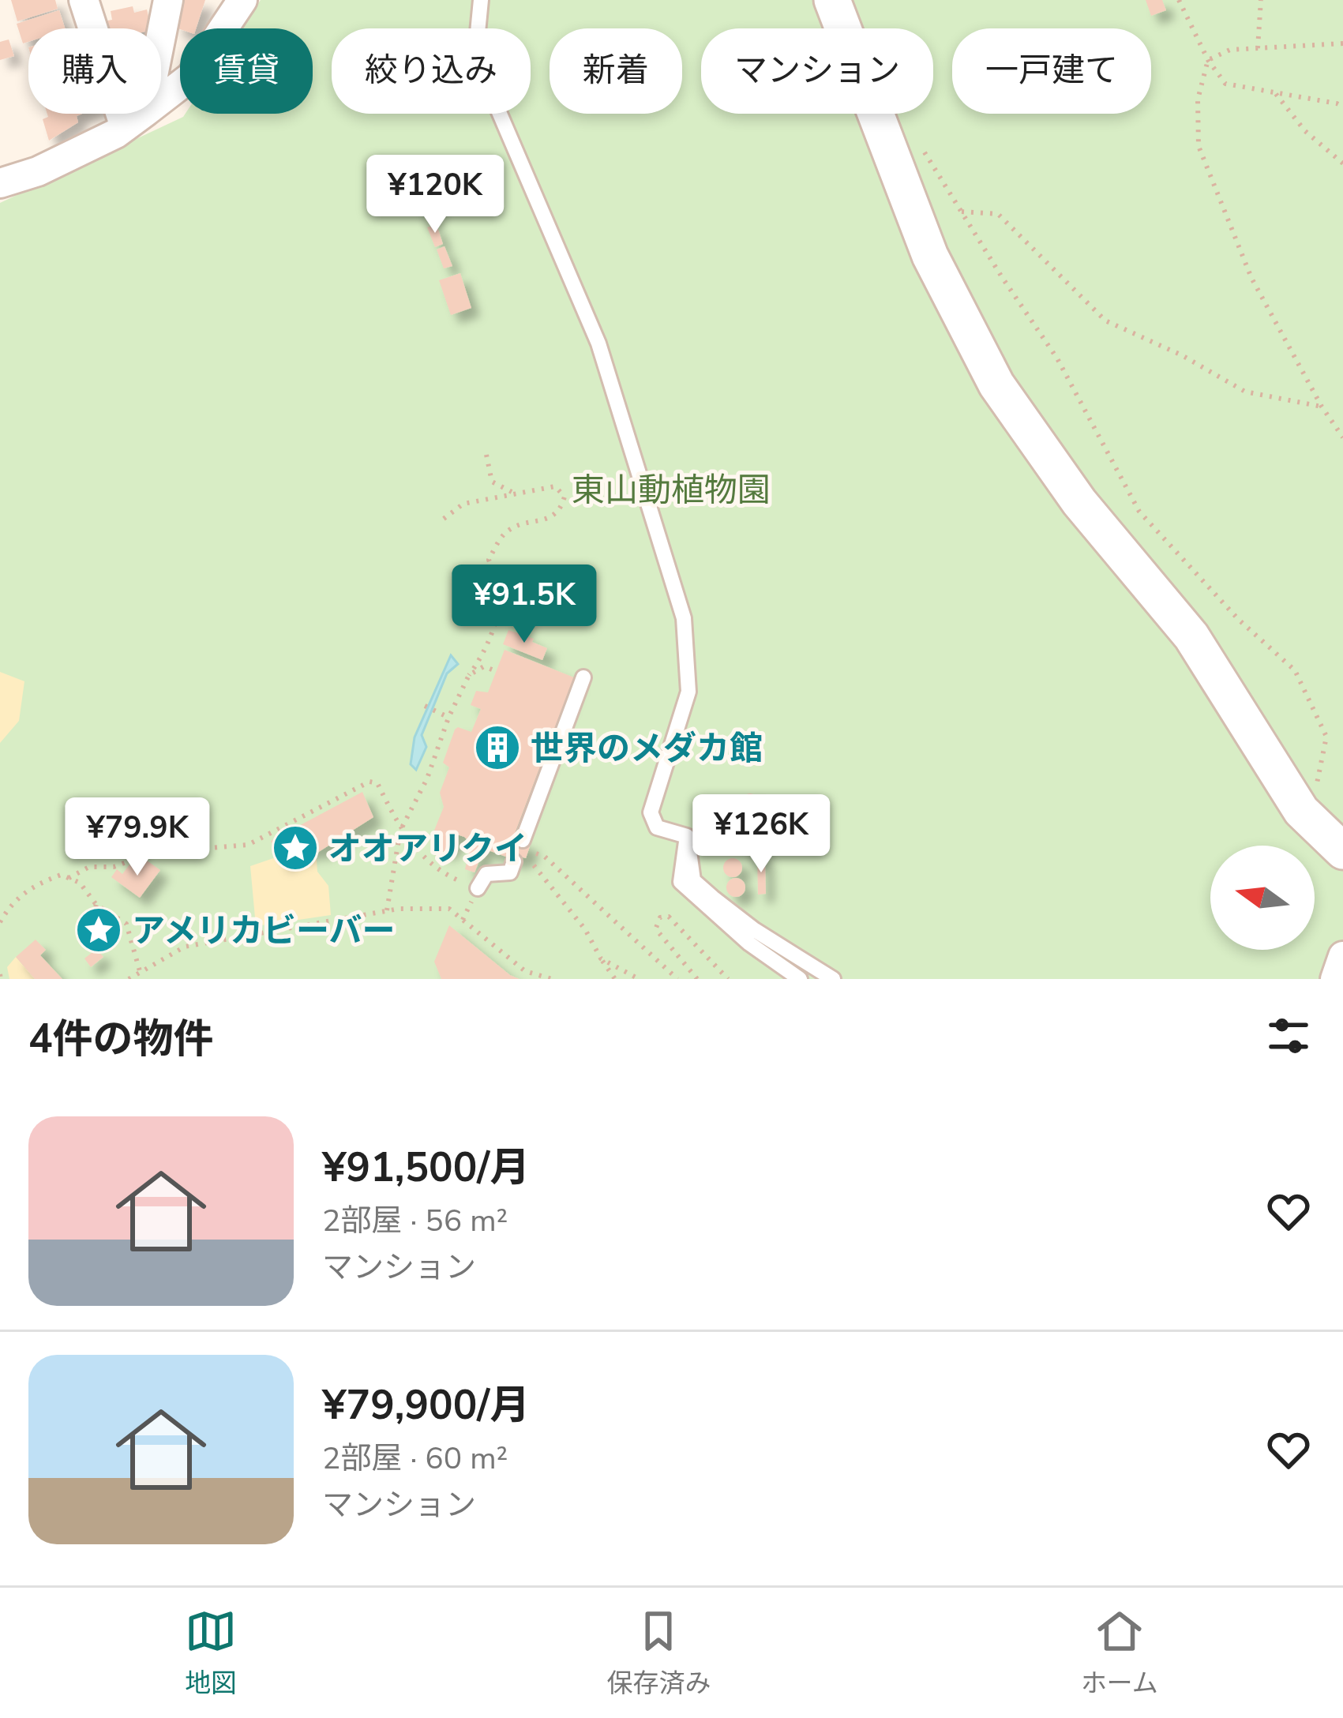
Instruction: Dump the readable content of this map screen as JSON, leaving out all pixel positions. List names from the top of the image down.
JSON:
{
  "parks": ["東山動植物園"],
  "places": {
    "building": ["世界のメダカ館"],
    "place": ["オオアリクイ", "アメリカビーバー"]
  },
  "north": "left",
  "page": {
    "chip": [
      "購入",
      "賃貸",
      "絞り込み",
      "新着",
      "マンション",
      "一戸建て"
    ],
    "price": [
      "¥120K",
      "¥91.5K",
      "¥126K",
      "¥79.9K"
    ],
    "heading": "4件の物件",
    "list": [
      {
        "name": "¥91,500/月",
        "note": "2部屋 · 56 m² · マンション"
      },
      {
        "name": "¥79,900/月",
        "note": "2部屋 · 60 m² · マンション"
      }
    ],
    "tabs": ["地図", "保存済み", "ホーム"]
  }
}
